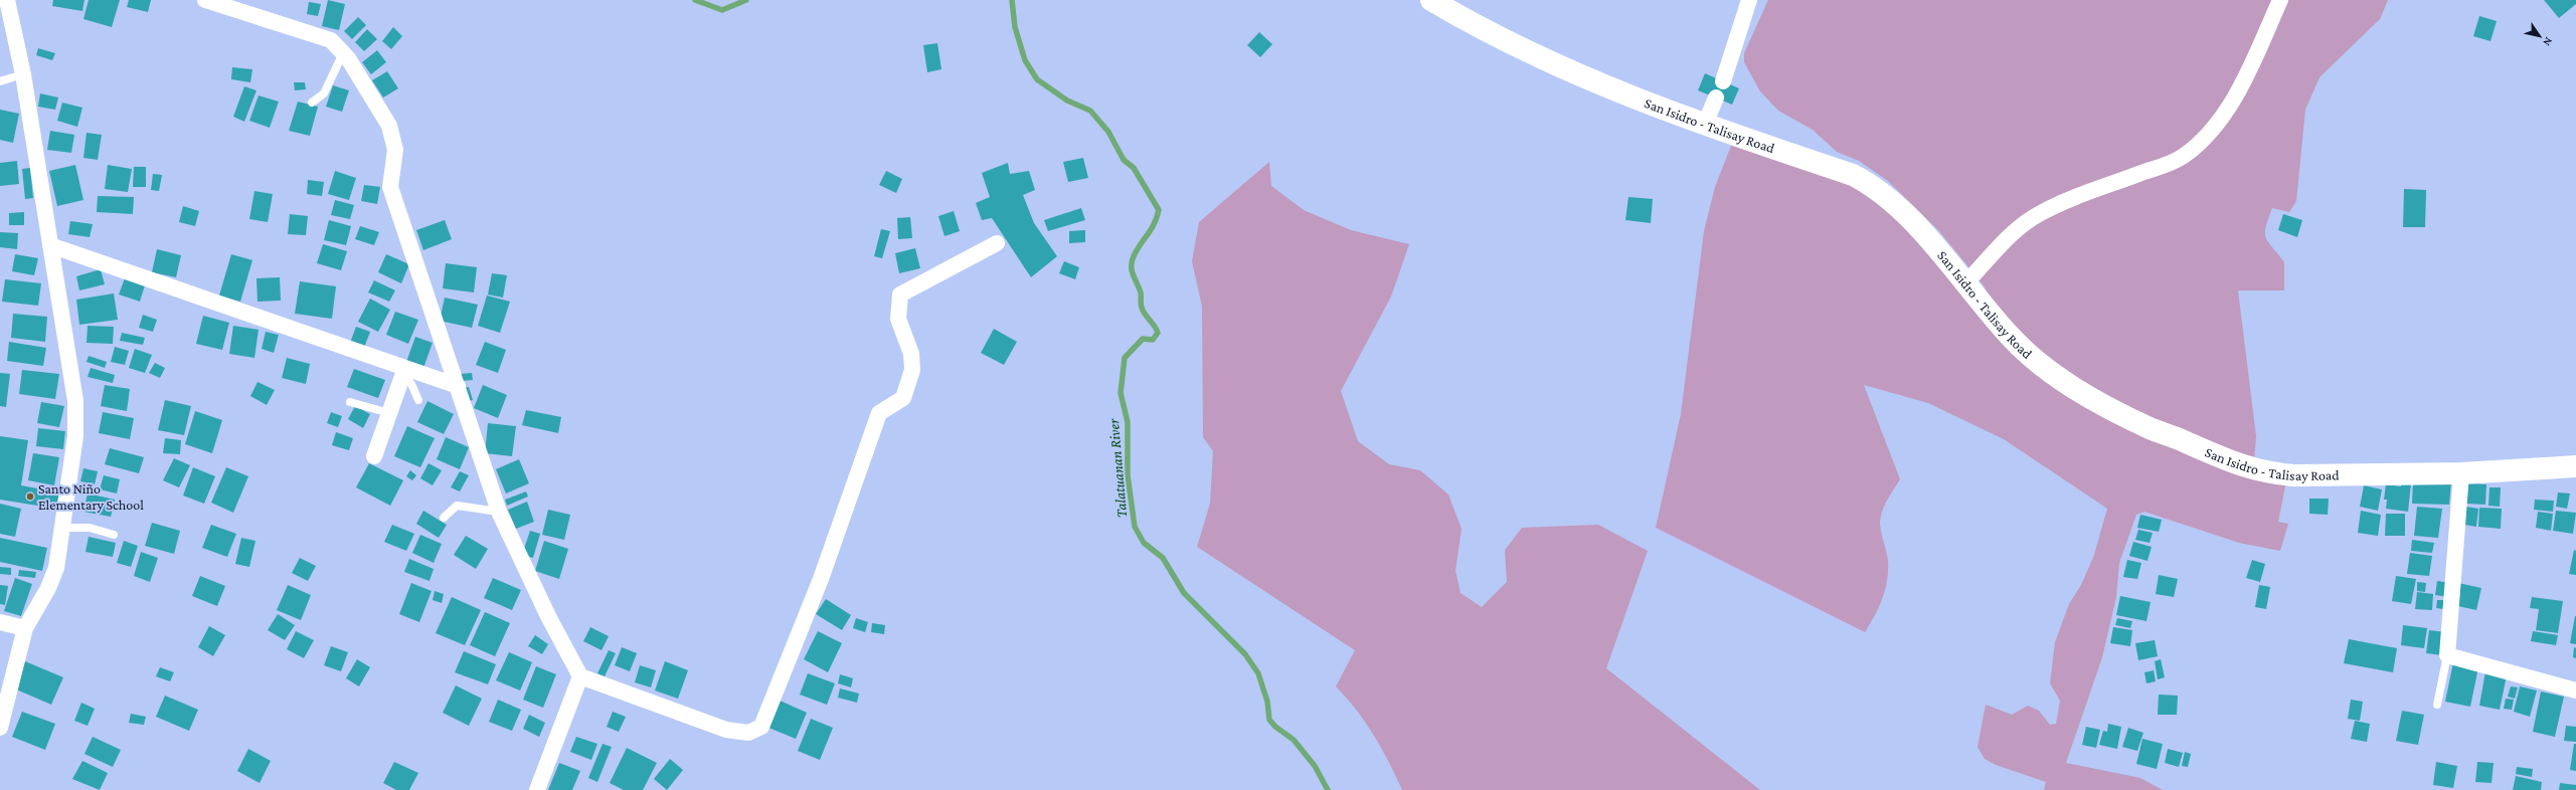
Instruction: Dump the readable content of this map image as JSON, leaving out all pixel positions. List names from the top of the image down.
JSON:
{
  "streets": {
    "street": ["San Isidro - Talisay Road"]
  },
  "water": ["Talatuanan River"],
  "places": ["Santo Niño Elementary School"],
  "north": "bottom right"
}
